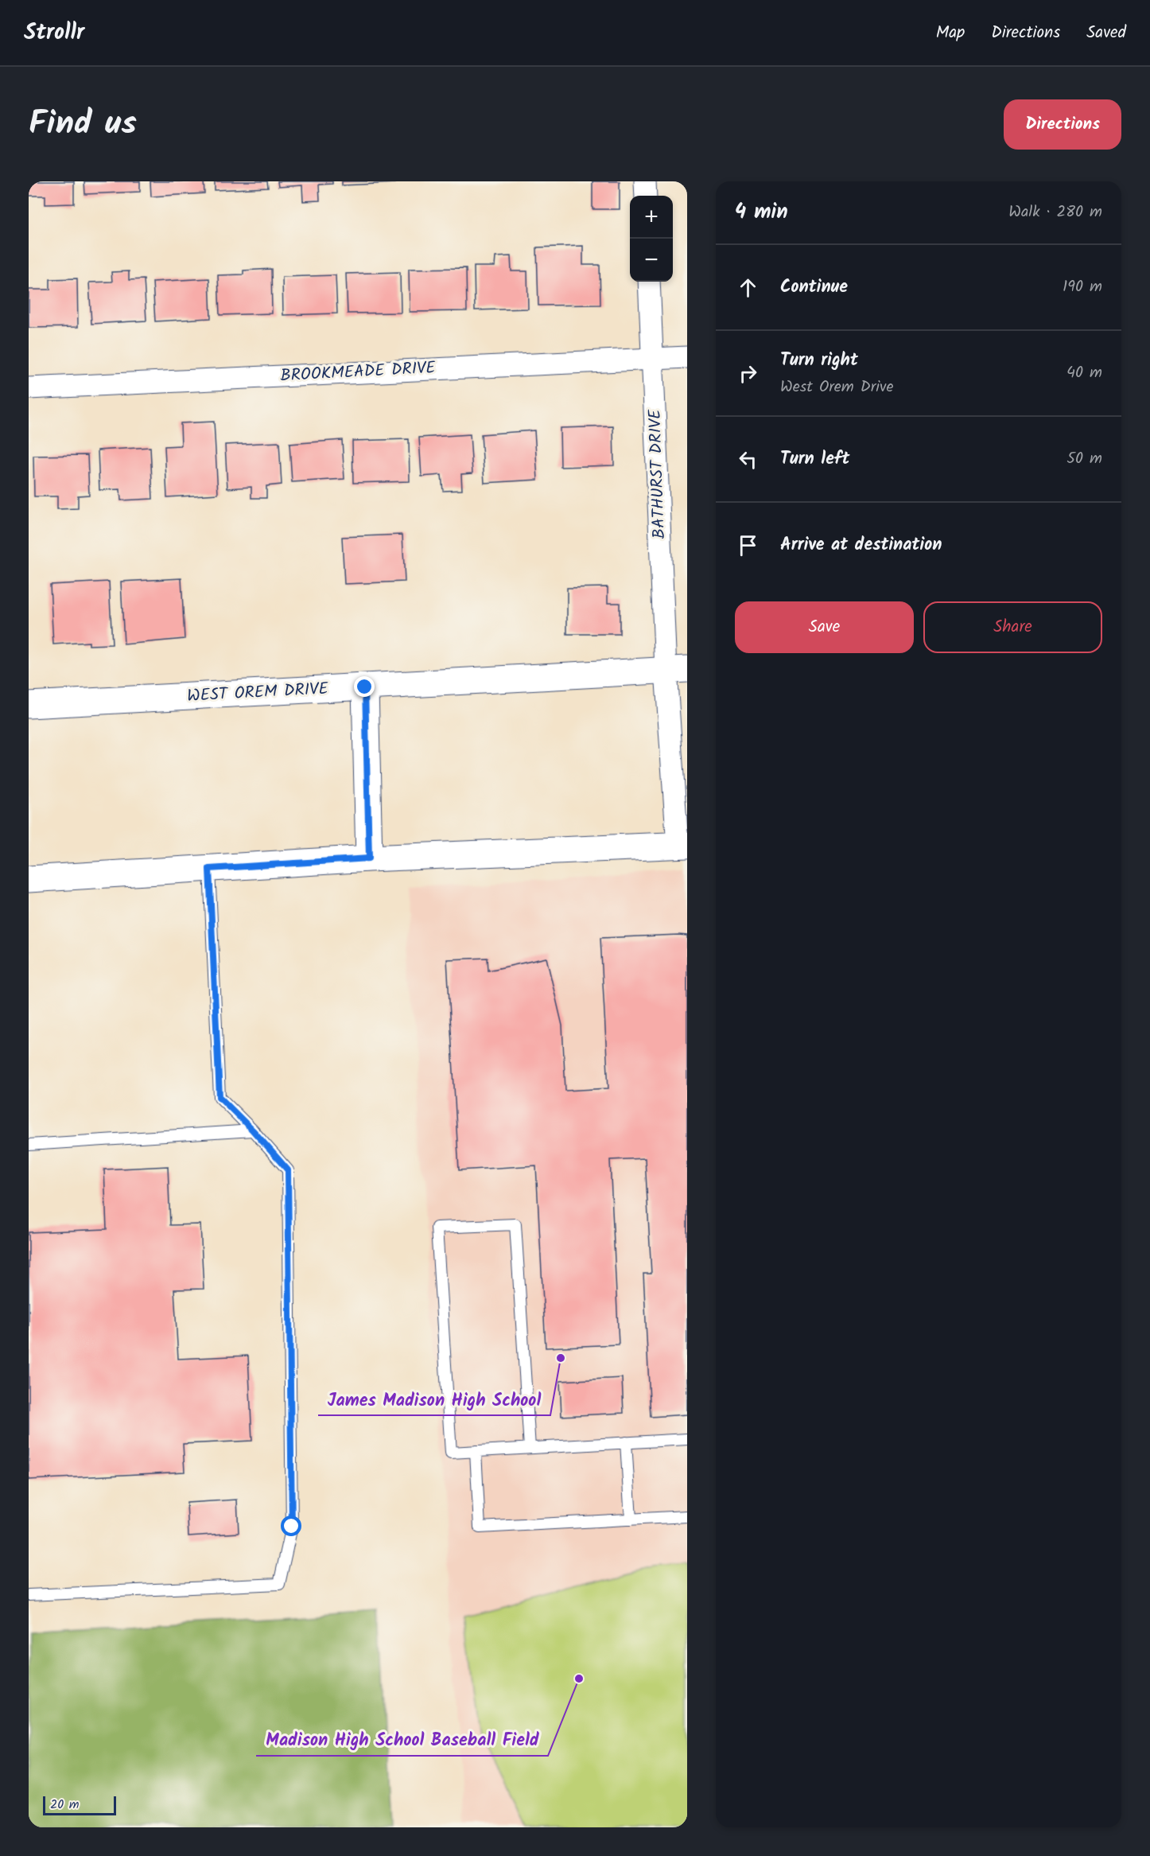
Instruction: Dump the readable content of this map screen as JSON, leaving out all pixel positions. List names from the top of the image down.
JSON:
{
  "streets": {
    "main road": ["WEST OREM DRIVE"],
    "street": ["BROOKMEADE DRIVE", "BATHURST DRIVE"]
  },
  "crossings": [
    ["BROOKMEADE DRIVE", "BATHURST DRIVE"],
    ["BATHURST DRIVE", "WEST OREM DRIVE"]
  ],
  "places": ["James Madison High School", "Madison High School Baseball Field"],
  "scale_bar": "20 m",
  "page": {
    "header": "Strollr",
    "nav": ["Map", "Directions", "Saved"],
    "title": "Find us",
    "buttons": [
      "Directions",
      ["Save", "Share"]
    ],
    "heading": ["4 min", "Walk · 280 m"],
    "map_buttons": ["+", "−"],
    "list": [
      ["Continue", "190 m"],
      ["Turn right", "West Orem Drive", "40 m"],
      ["Turn left", "50 m"],
      "Arrive at destination"
    ],
    "scale": "20 m"
  }
}
